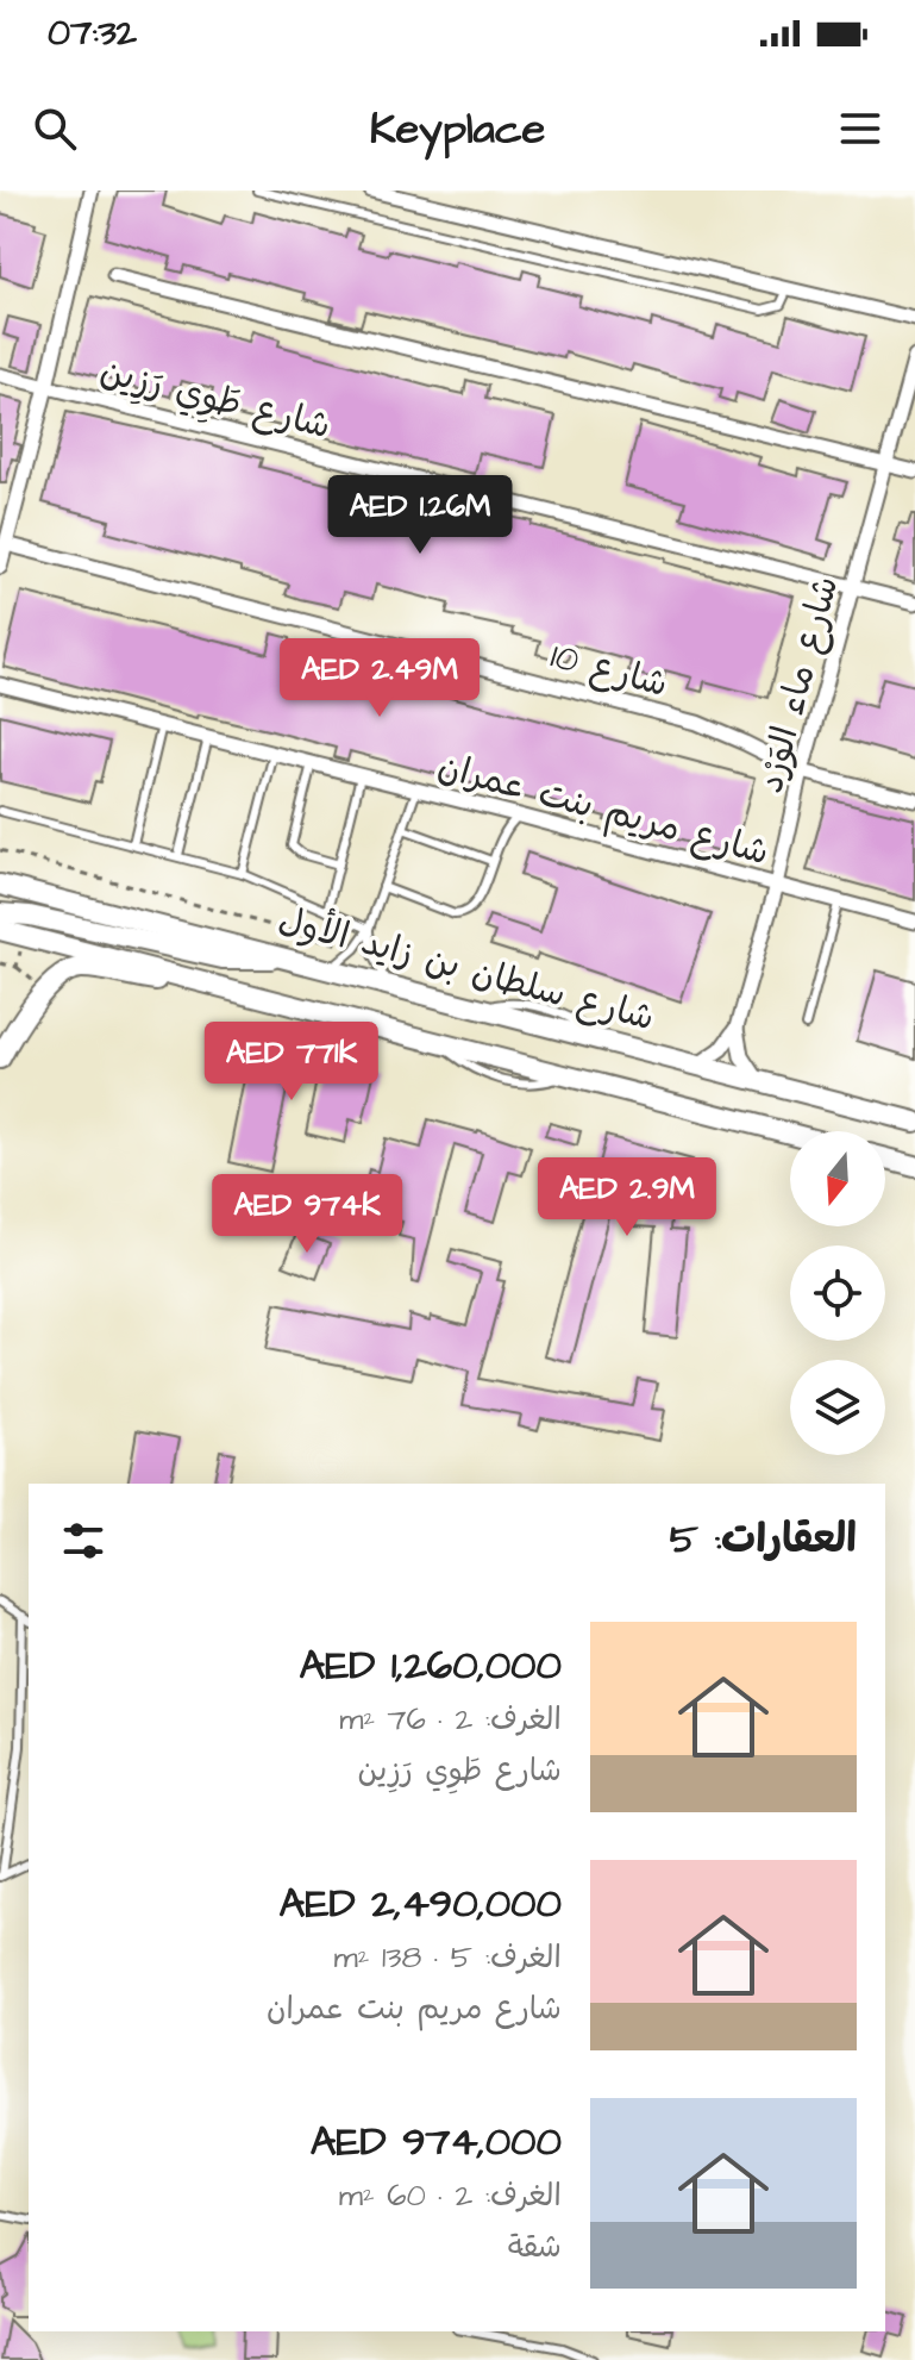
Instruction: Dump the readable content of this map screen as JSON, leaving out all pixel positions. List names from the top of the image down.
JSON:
{
  "streets": {
    "main road": ["شارع سلطان بن زايد الأول"],
    "street": [
      "شارع طَوِي رَزِين",
      "شارع 10",
      "شارع ماء الوَرْد",
      "شارع مريم بنت عمران"
    ]
  },
  "crossings": [
    ["شارع طَوِي رَزِين", "شارع ماء الوَرْد"],
    ["شارع 10", "شارع ماء الوَرْد"],
    ["شارع ماء الوَرْد", "شارع مريم بنت عمران"],
    ["شارع ماء الوَرْد", "شارع سلطان بن زايد الأول"]
  ],
  "north": "bottom",
  "page": {
    "status": "07:32",
    "header": "Keyplace",
    "price": [
      "AED 1.26M",
      "AED 2.49M",
      "AED 771K",
      "AED 2.9M",
      "AED 974K"
    ],
    "heading": "العقارات: 5",
    "list": [
      {
        "name": "AED 1,260,000",
        "note": "الغرف: 2 · 76 m² · شارع طَوِي رَزِين"
      },
      {
        "name": "AED 2,490,000",
        "note": "الغرف: 5 · 138 m² · شارع مريم بنت عمران"
      },
      {
        "name": "AED 974,000",
        "note": "الغرف: 2 · 60 m² · شقة"
      }
    ]
  }
}
